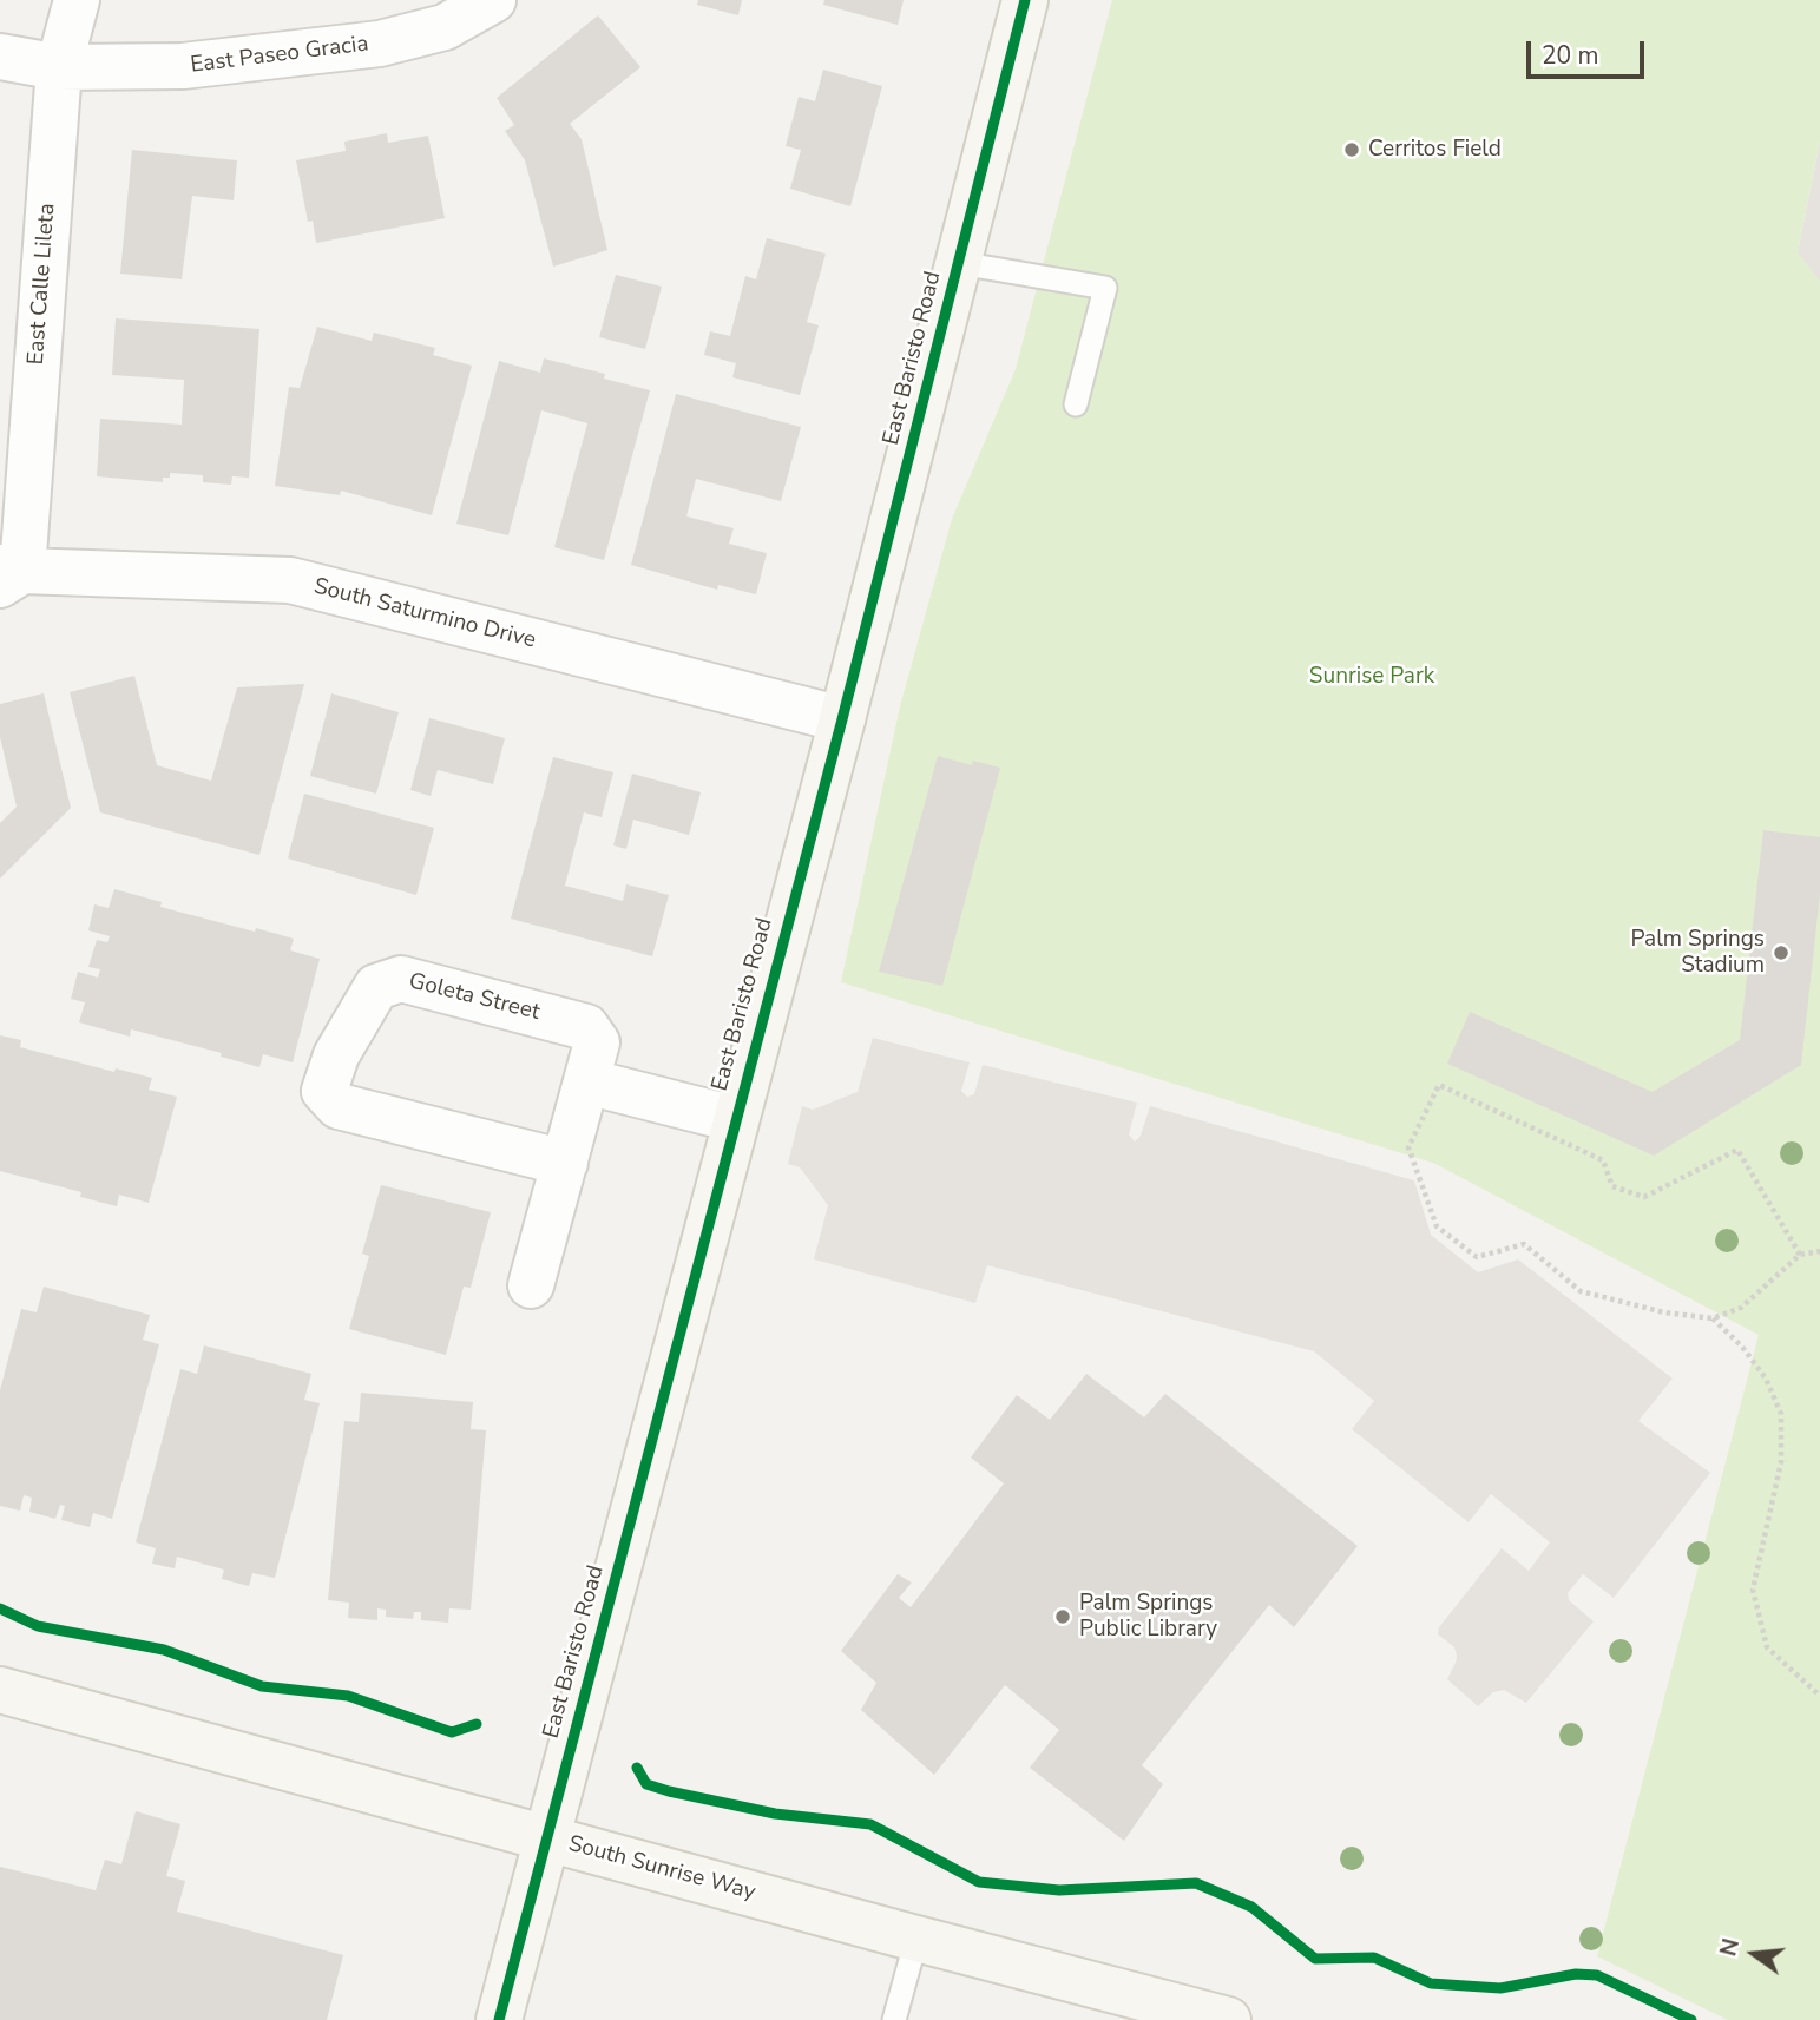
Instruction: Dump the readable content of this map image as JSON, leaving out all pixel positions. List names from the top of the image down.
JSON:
{
  "streets": {
    "street": [
      "East Paseo Gracia",
      "East Calle Lileta",
      "East Baristo Road",
      "South Saturmino Drive",
      "Goleta Street",
      "South Sunrise Way"
    ]
  },
  "crossings": [
    ["East Paseo Gracia", "East Calle Lileta"],
    ["East Calle Lileta", "South Saturmino Drive"],
    ["East Baristo Road", "South Saturmino Drive"],
    ["East Baristo Road", "South Sunrise Way"]
  ],
  "parks": ["Sunrise Park"],
  "places": ["Cerritos Field", "Palm Springs Stadium", "Palm Springs Public Library"],
  "scale_bar": "20 m",
  "north": "left"
}
